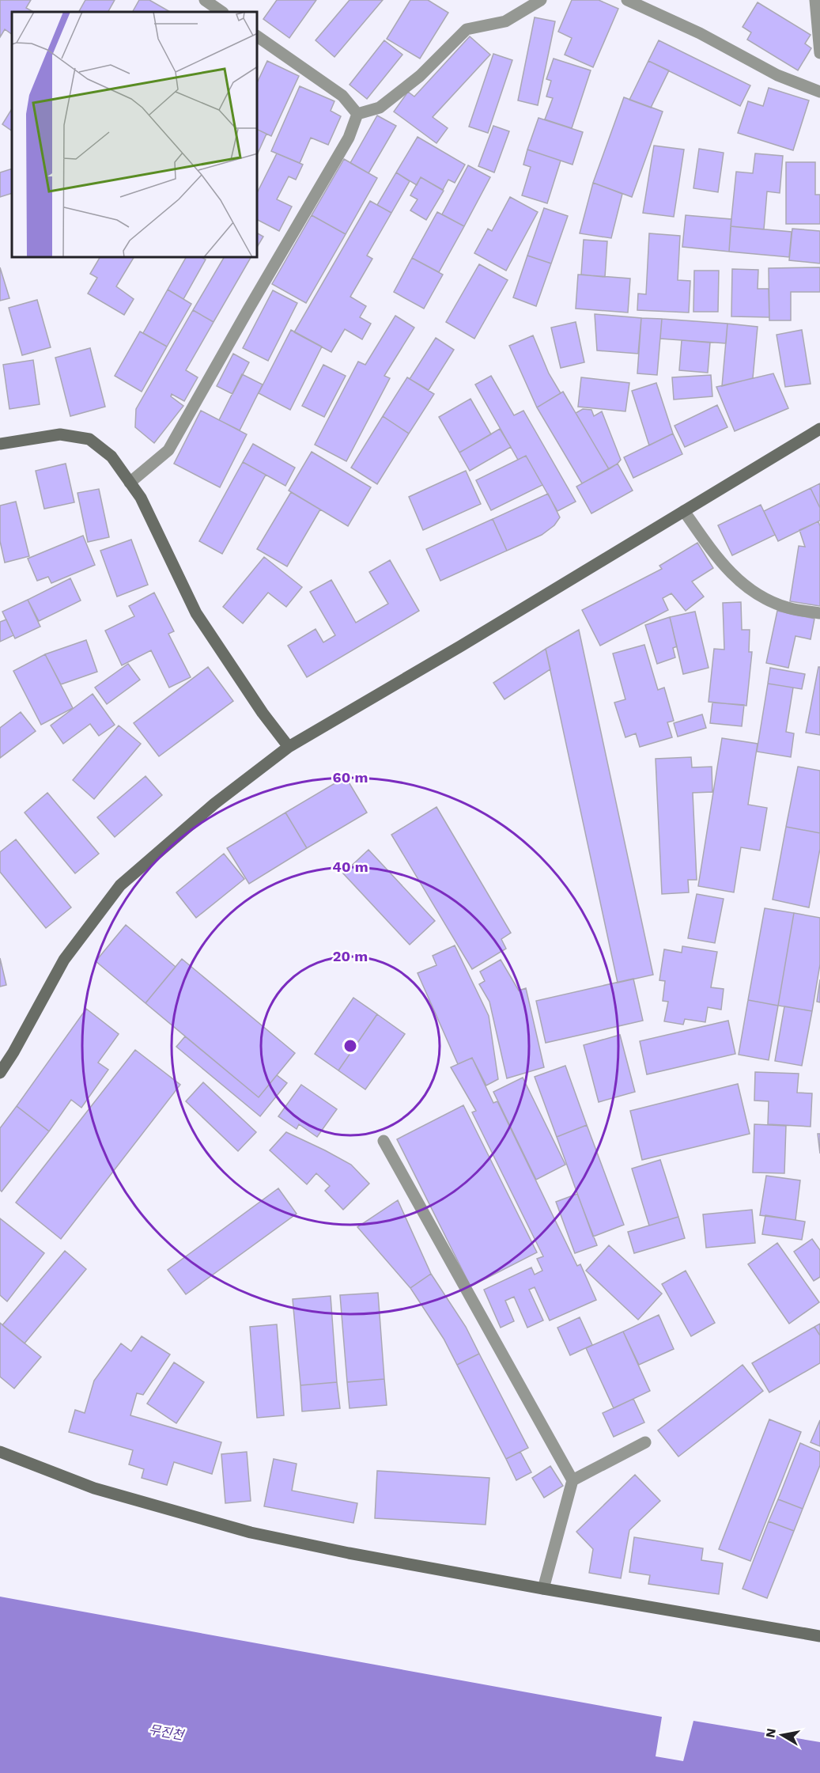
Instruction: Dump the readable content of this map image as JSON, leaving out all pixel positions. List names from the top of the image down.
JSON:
{
  "water": ["무진천"],
  "north": "left",
  "rings": ["60 m", "40 m", "20 m"]
}
